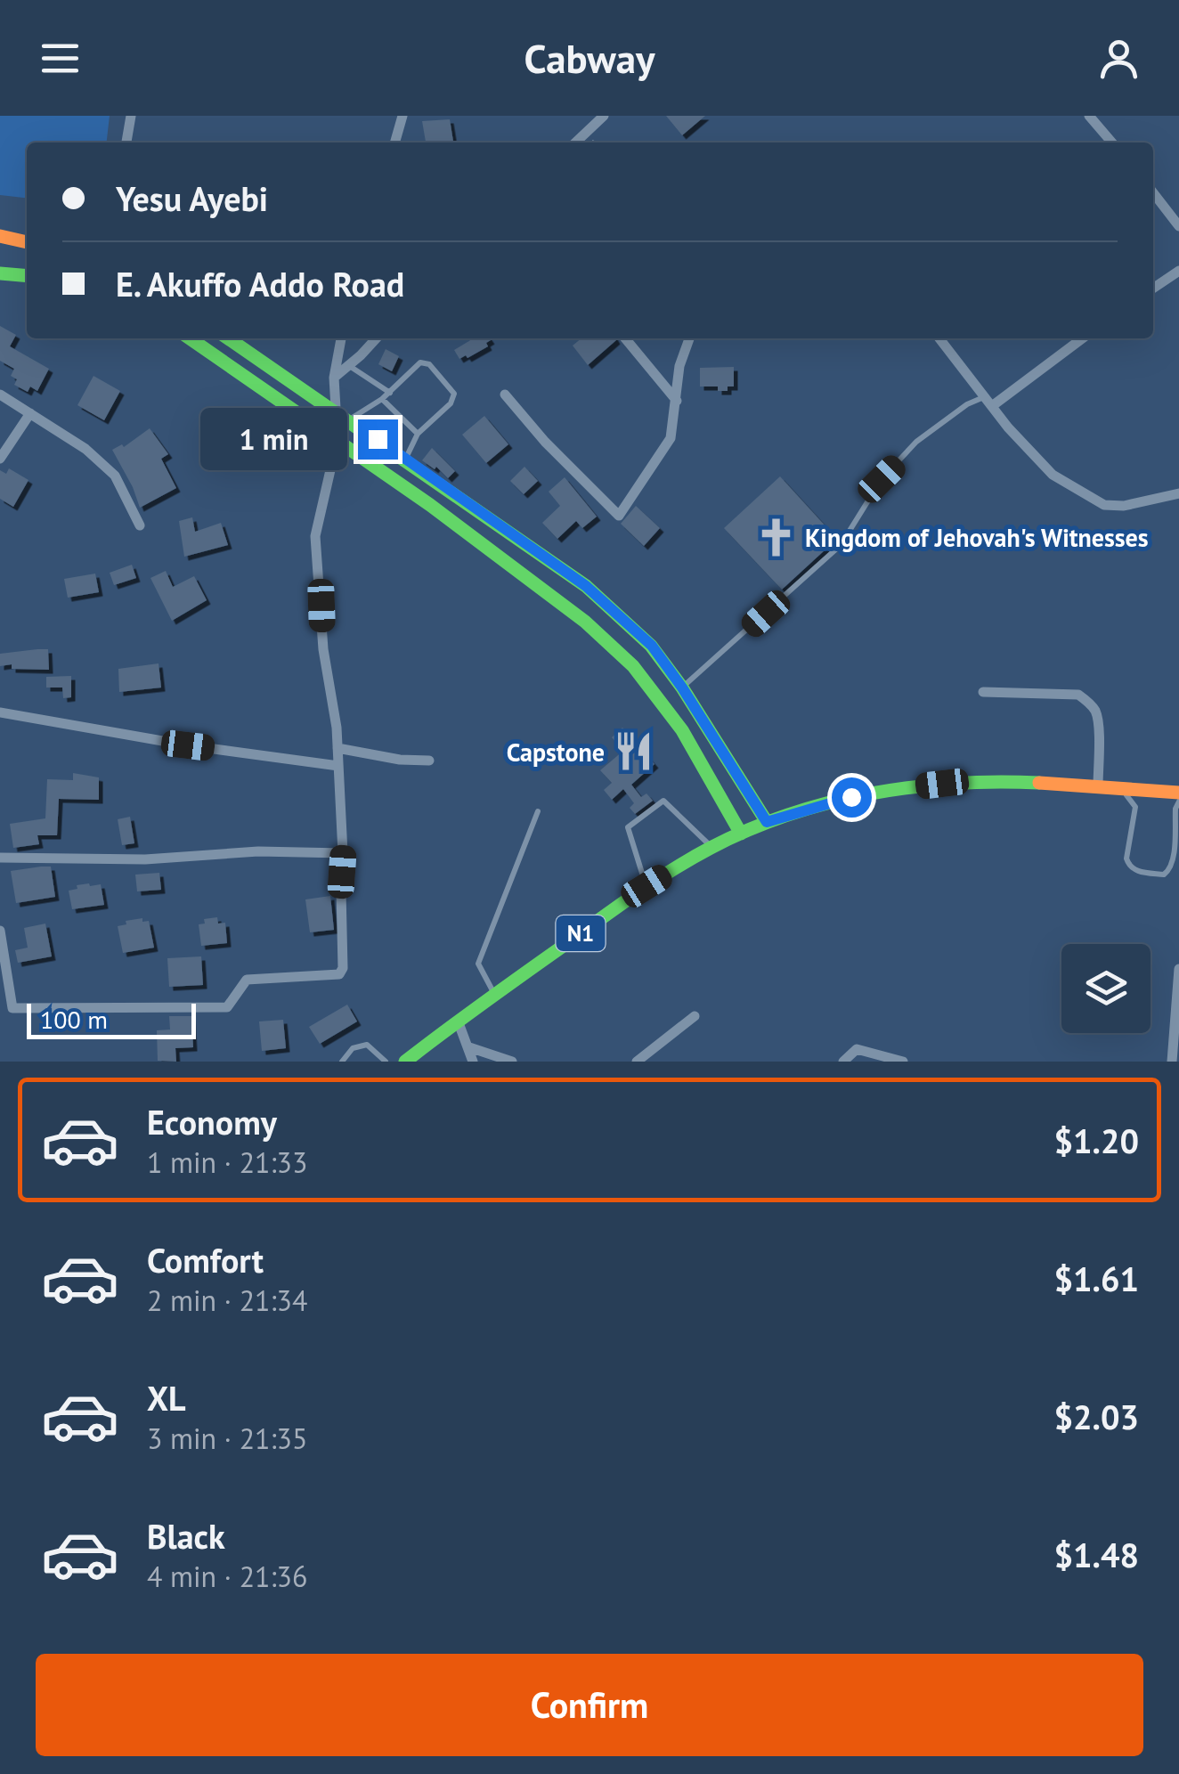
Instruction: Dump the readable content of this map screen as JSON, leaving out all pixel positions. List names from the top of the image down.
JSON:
{
  "streets": {
    "main road": ["N1"]
  },
  "places": {
    "church": ["Kingdom of Jehovah's Witnesses"],
    "restaurant": ["Capstone"]
  },
  "scale_bar": "100 m",
  "page": {
    "header": "Cabway",
    "banner": ["Yesu Ayebi", "E. Akuffo Addo Road"],
    "bubble": "1 min",
    "scale": "100 m",
    "list": [
      {
        "name": "Economy",
        "note": "1 min · 21:33",
        "value": "$1.20"
      },
      {
        "name": "Comfort",
        "note": "2 min · 21:34",
        "value": "$1.61"
      },
      {
        "name": "XL",
        "note": "3 min · 21:35",
        "value": "$2.03"
      },
      {
        "name": "Black",
        "note": "4 min · 21:36",
        "value": "$1.48"
      }
    ],
    "buttons": "Confirm"
  }
}
